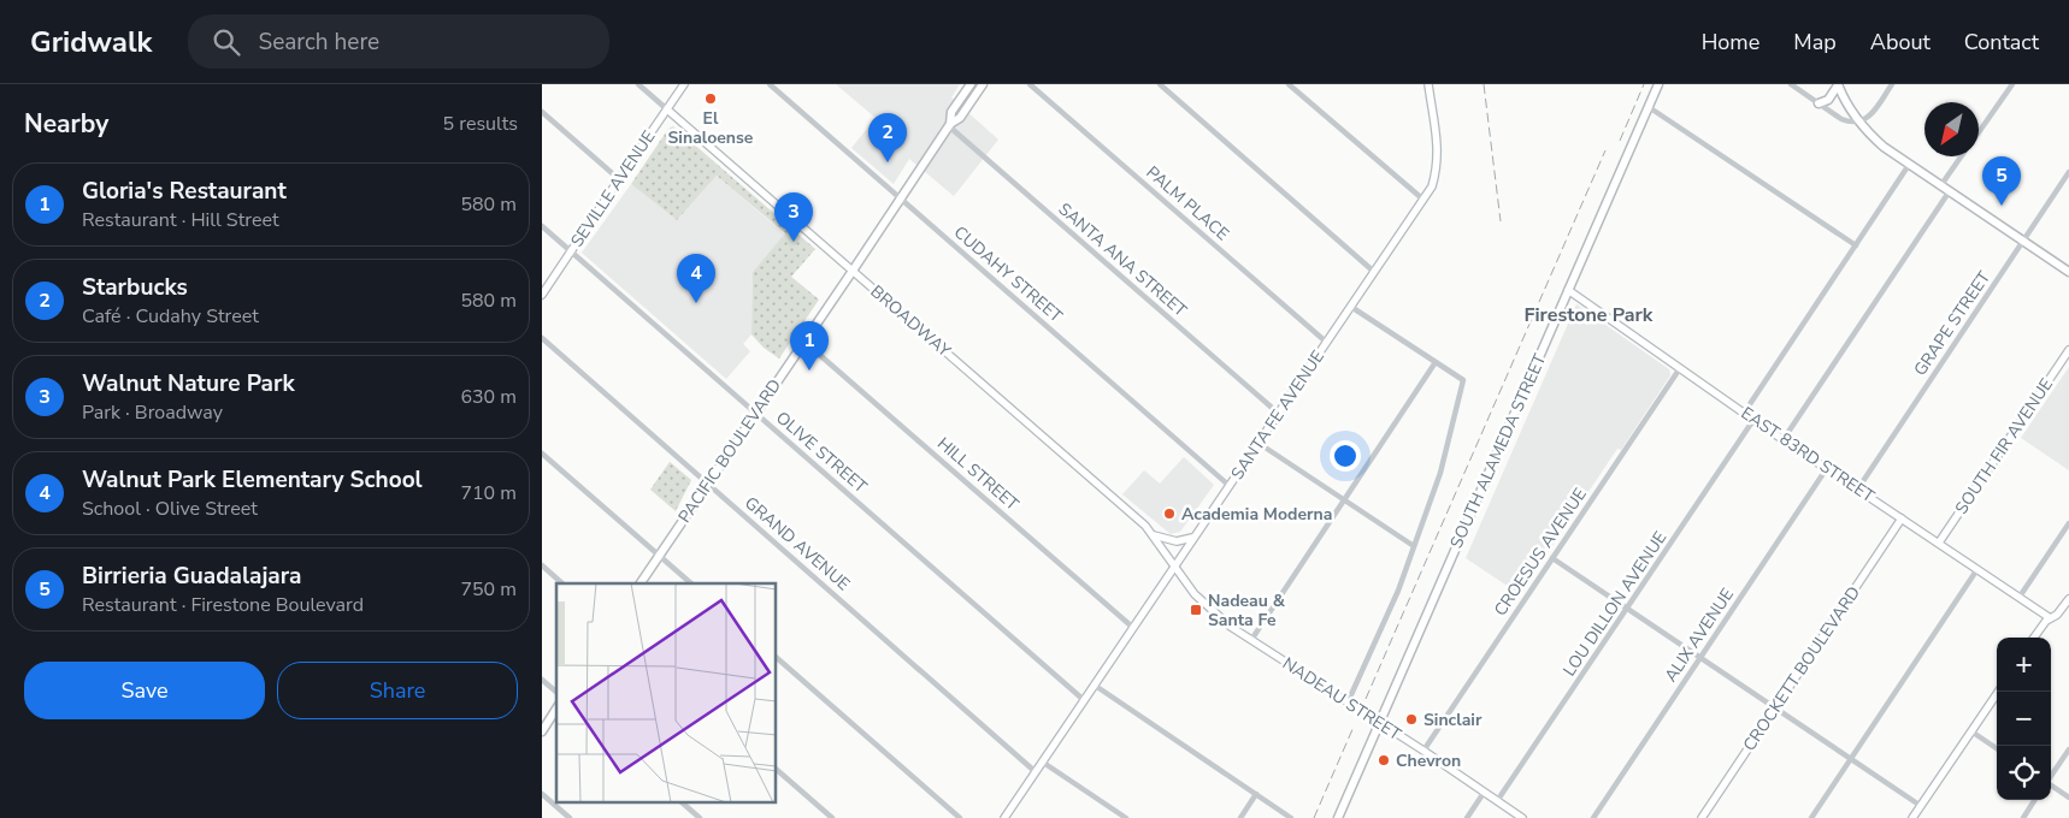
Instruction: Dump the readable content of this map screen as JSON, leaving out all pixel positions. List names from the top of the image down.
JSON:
{
  "streets": {
    "main road": ["PACIFIC BOULEVARD", "SOUTH ALAMEDA STREET"],
    "street": [
      "SEVILLE AVENUE",
      "PALM PLACE",
      "SANTA ANA STREET",
      "CUDAHY STREET",
      "BROADWAY",
      "GRAPE STREET",
      "SANTA FE AVENUE",
      "SOUTH FIR AVENUE",
      "OLIVE STREET",
      "EAST 83RD STREET",
      "HILL STREET",
      "GRAND AVENUE",
      "CROESUS AVENUE",
      "LOU DILLON AVENUE",
      "ALIX AVENUE",
      "CROCKETT BOULEVARD",
      "NADEAU STREET"
    ]
  },
  "crossings": [
    ["SEVILLE AVENUE", "BROADWAY"],
    ["SEVILLE AVENUE", "OLIVE STREET"],
    ["PALM PLACE", "SANTA FE AVENUE"],
    ["SANTA ANA STREET", "SANTA FE AVENUE"],
    ["SANTA ANA STREET", "PACIFIC BOULEVARD"],
    ["CUDAHY STREET", "SANTA FE AVENUE"],
    ["CUDAHY STREET", "PACIFIC BOULEVARD"],
    ["BROADWAY", "SANTA FE AVENUE"],
    ["BROADWAY", "PACIFIC BOULEVARD"],
    ["BROADWAY", "NADEAU STREET"],
    ["GRAPE STREET", "EAST 83RD STREET"],
    ["SANTA FE AVENUE", "OLIVE STREET"],
    ["SANTA FE AVENUE", "HILL STREET"],
    ["SANTA FE AVENUE", "GRAND AVENUE"],
    ["SANTA FE AVENUE", "NADEAU STREET"],
    ["SOUTH FIR AVENUE", "EAST 83RD STREET"],
    ["PACIFIC BOULEVARD", "OLIVE STREET"],
    ["PACIFIC BOULEVARD", "HILL STREET"],
    ["PACIFIC BOULEVARD", "GRAND AVENUE"],
    ["SOUTH ALAMEDA STREET", "EAST 83RD STREET"],
    ["SOUTH ALAMEDA STREET", "NADEAU STREET"],
    ["EAST 83RD STREET", "CROESUS AVENUE"],
    ["EAST 83RD STREET", "LOU DILLON AVENUE"],
    ["EAST 83RD STREET", "ALIX AVENUE"],
    ["EAST 83RD STREET", "CROCKETT BOULEVARD"],
    ["CROESUS AVENUE", "NADEAU STREET"],
    ["LOU DILLON AVENUE", "NADEAU STREET"]
  ],
  "districts": ["Firestone Park"],
  "places": {
    "other": [
      "El Sinaloense",
      "Academia Moderna",
      "Sinclair",
      "Chevron"
    ],
    "transit": ["Nadeau & Santa Fe"]
  },
  "north": "bottom left",
  "page": {
    "header": "Gridwalk",
    "search": "Search here",
    "nav": [
      "Home",
      "Map",
      "About",
      "Contact"
    ],
    "heading": ["Nearby", "5 results"],
    "pins": [
      "2",
      "5",
      "3",
      "4",
      "1"
    ],
    "list": [
      {
        "mark": "1",
        "name": "Gloria's Restaurant",
        "note": "Restaurant · Hill Street",
        "value": "580 m"
      },
      {
        "mark": "2",
        "name": "Starbucks",
        "note": "Café · Cudahy Street",
        "value": "580 m"
      },
      {
        "mark": "3",
        "name": "Walnut Nature Park",
        "note": "Park · Broadway",
        "value": "630 m"
      },
      {
        "mark": "4",
        "name": "Walnut Park Elementary School",
        "note": "School · Olive Street",
        "value": "710 m"
      },
      {
        "mark": "5",
        "name": "Birrieria Guadalajara",
        "note": "Restaurant · Firestone Boulevard",
        "value": "750 m"
      }
    ],
    "map_buttons": ["+", "−"],
    "buttons": ["Save", "Share"]
  }
}
